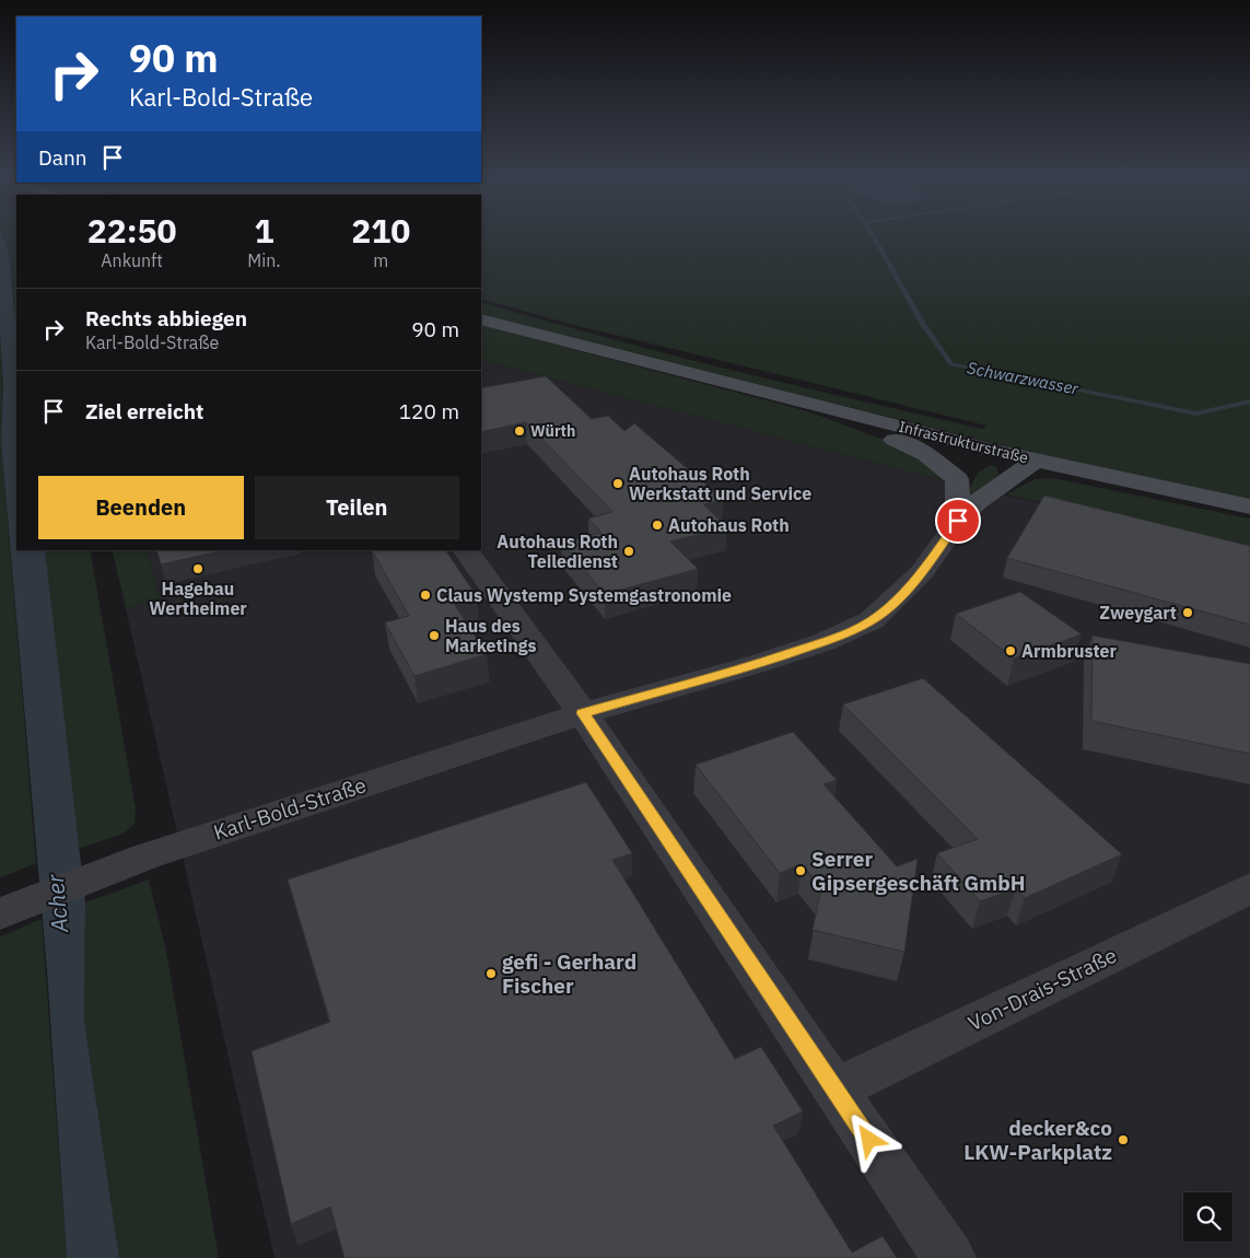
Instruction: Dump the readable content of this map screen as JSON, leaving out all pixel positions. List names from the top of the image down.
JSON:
{
  "streets": {
    "street": ["Infrastrukturstraße", "Karl-Bold-Straße", "Von-Drais-Straße"]
  },
  "water": ["Schwarzwasser", "Acher"],
  "places": [
    "Würth",
    "Autohaus Roth Werkstatt und Service",
    "Autohaus Roth",
    "Autohaus Roth Teiledienst",
    "Hagebau Wertheimer",
    "Claus Wystemp Systemgastronomie",
    "Zweygart",
    "Haus des Marketings",
    "Armbruster",
    "Serrer Gipsergeschäft GmbH",
    "gefi - Gerhard Fischer",
    "decker&co LKW-Parkplatz"
  ],
  "page": {
    "turn": ["90 m", "Karl-Bold-Straße"],
    "then": "Dann",
    "eta": [
      "22:50",
      "Ankunft",
      "1",
      "Min.",
      "210",
      "m"
    ],
    "list": [
      {
        "name": "Rechts abbiegen",
        "note": "Karl-Bold-Straße",
        "value": "90 m"
      },
      {
        "name": "Ziel erreicht",
        "value": "120 m"
      }
    ],
    "buttons": ["Beenden", "Teilen"]
  }
}
